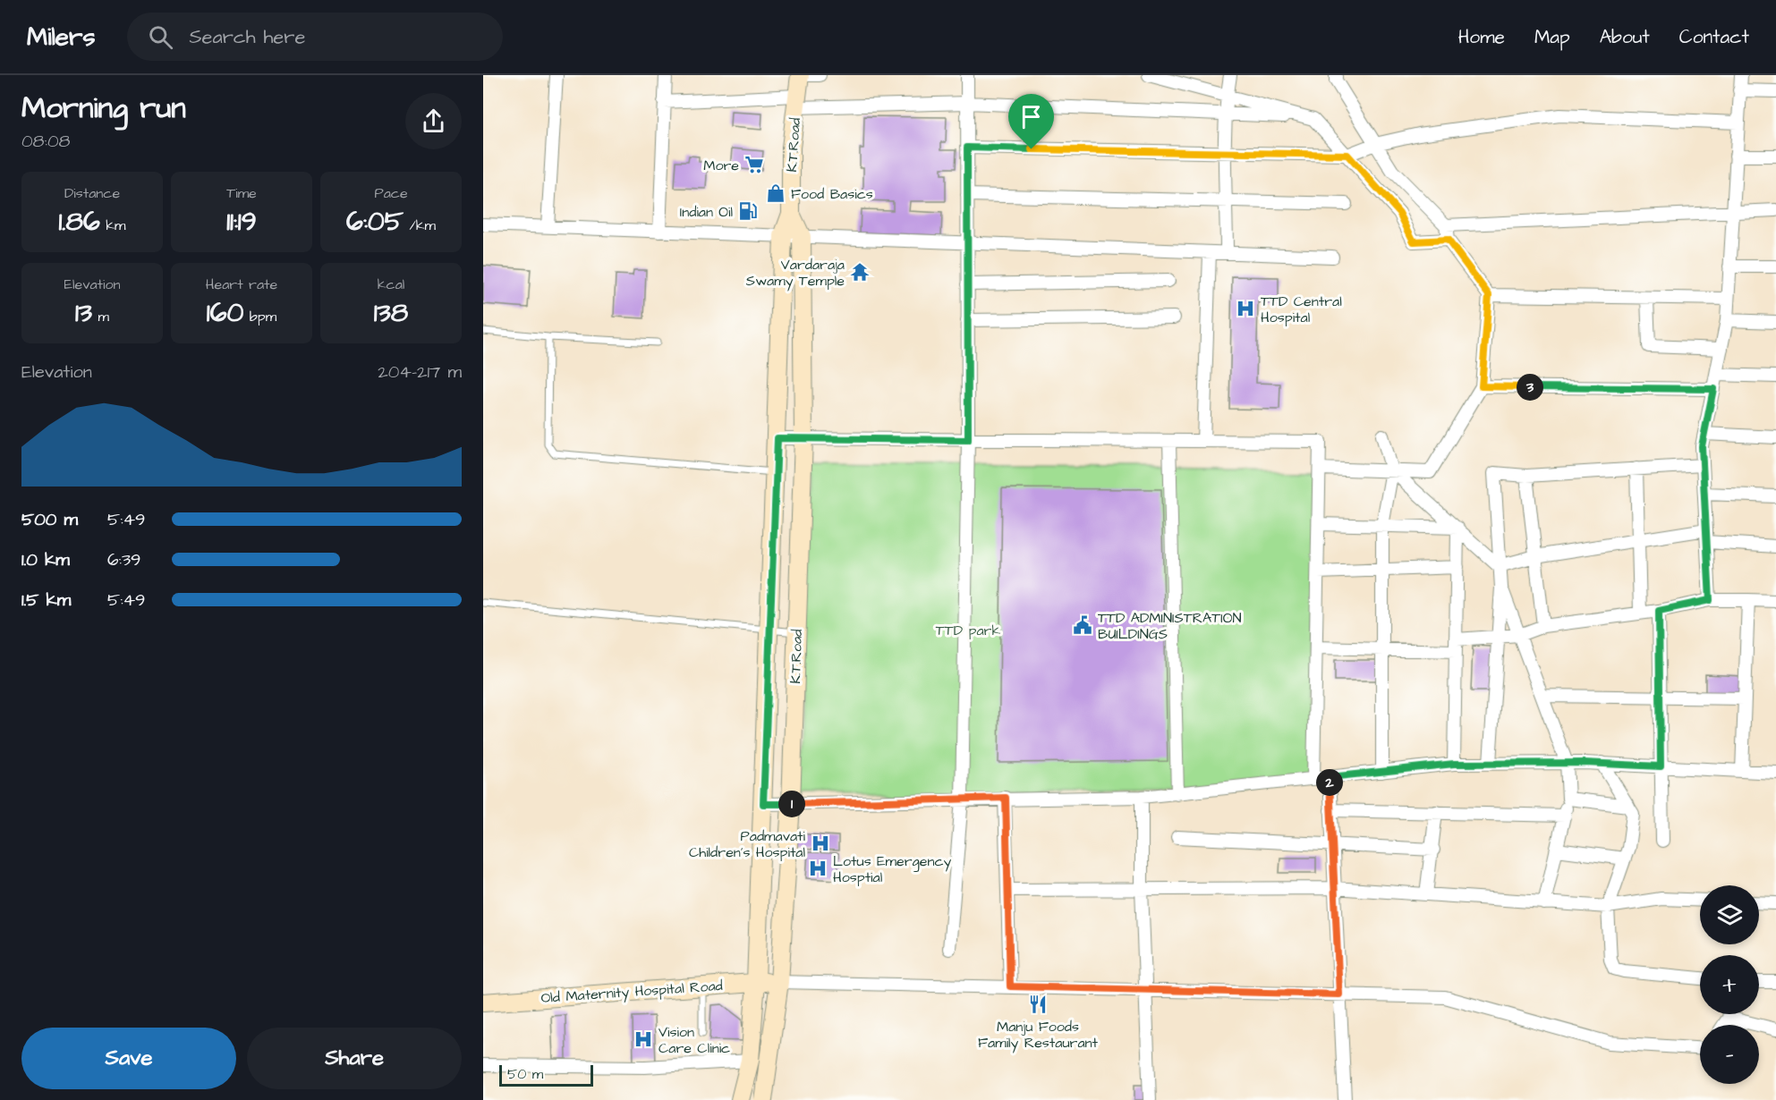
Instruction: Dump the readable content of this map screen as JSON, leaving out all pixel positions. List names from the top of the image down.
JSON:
{
  "streets": {
    "main road": ["K.T.Road", "Old Maternity Hospital Road"]
  },
  "crossings": [
    ["K.T.Road", "Old Maternity Hospital Road"]
  ],
  "parks": ["TTD park"],
  "places": {
    "supermarket": ["More"],
    "shop": ["Food Basics"],
    "fuel station": ["Indian Oil"],
    "temple": ["Vardaraja Swamy Temple"],
    "hospital": [
      "TTD Central Hospital",
      "Padmavati Children's Hospital",
      "Lotus Emergency Hosptial",
      "Vision Care Clinic"
    ],
    "public building": ["TTD ADMINISTRATION BUILDINGS"],
    "restaurant": ["Manju Foods Family Restaurant"]
  },
  "scale_bar": "50 m",
  "page": {
    "header": "Milers",
    "search": "Search here",
    "nav": [
      "Home",
      "Map",
      "About",
      "Contact"
    ],
    "heading": ["Morning run", "08:08"],
    "stats": [
      ["Distance", "1.86 km"],
      ["Time", "11:19"],
      ["Pace", "6:05 /km"],
      ["Elevation", "13 m"],
      ["Heart rate", "160 bpm"],
      ["kcal", "138"]
    ],
    "chart": ["Elevation", "204–217 m"],
    "pins": ["3", "2", "1"],
    "list": [
      {
        "name": "500 m",
        "note": "5:49"
      },
      {
        "name": "1.0 km",
        "note": "6:39"
      },
      {
        "name": "1.5 km",
        "note": "5:49"
      }
    ],
    "map_buttons": ["+", "−"],
    "buttons": ["Save", "Share"],
    "scale": "50 m"
  }
}
